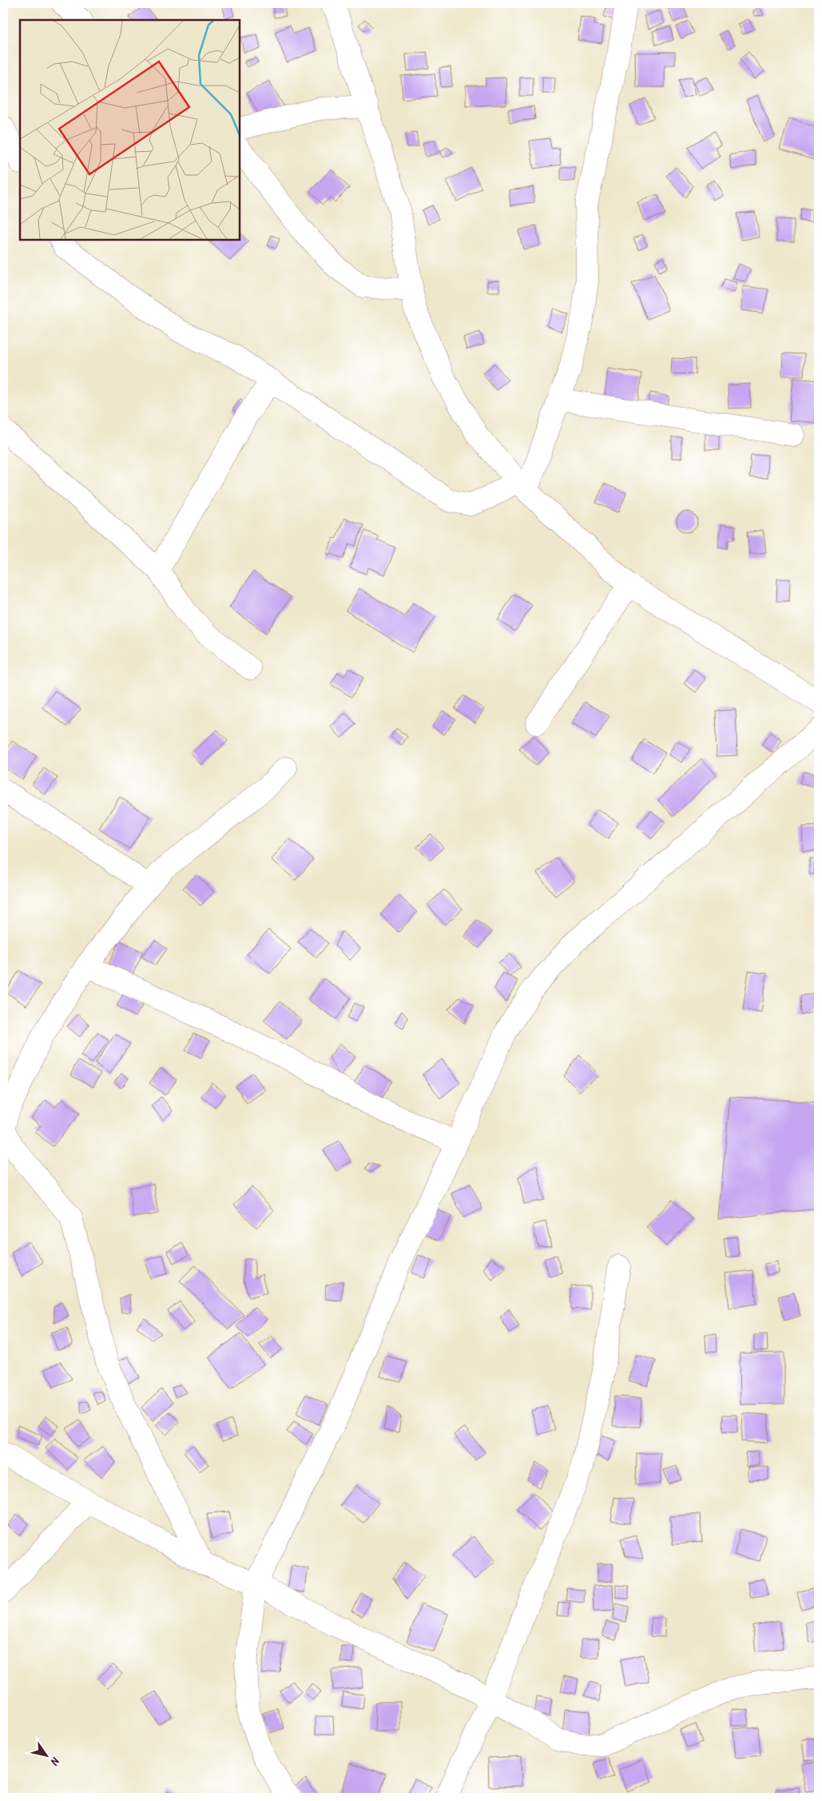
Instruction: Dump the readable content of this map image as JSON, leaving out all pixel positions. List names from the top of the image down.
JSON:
{
  "north": "bottom right"
}
